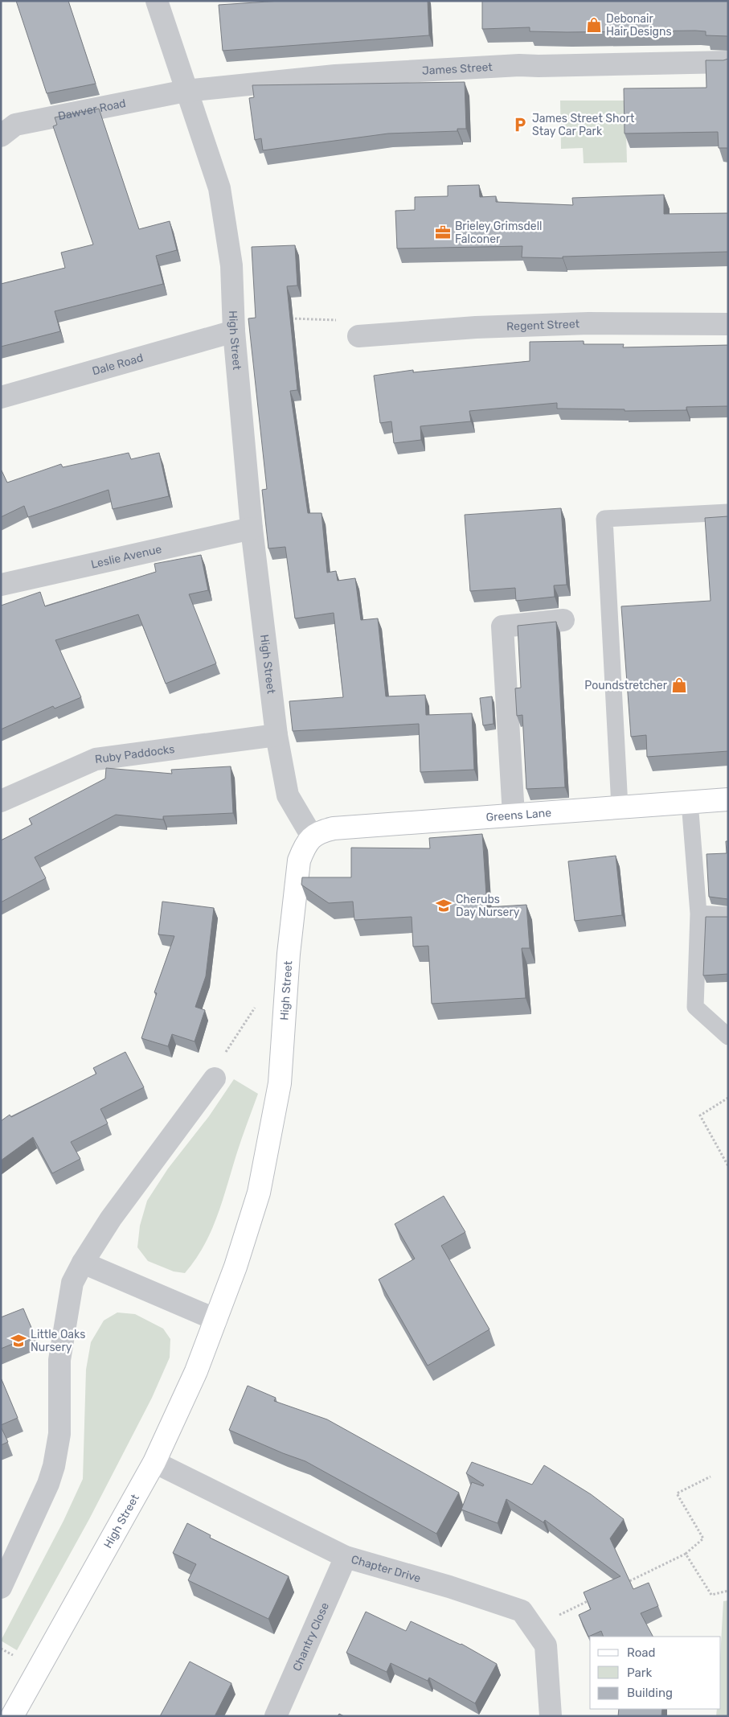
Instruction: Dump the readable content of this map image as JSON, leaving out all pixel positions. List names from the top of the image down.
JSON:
{
  "streets": {
    "street": [
      "James Street",
      "Dawver Road",
      "Regent Street",
      "High Street",
      "Dale Road",
      "Leslie Avenue",
      "Ruby Paddocks",
      "Greens Lane",
      "Chapter Drive",
      "Chantry Close"
    ]
  },
  "crossings": [
    ["James Street", "Dawver Road"],
    ["James Street", "High Street"],
    ["Dawver Road", "High Street"],
    ["High Street", "Dale Road"],
    ["High Street", "Leslie Avenue"],
    ["High Street", "Ruby Paddocks"],
    ["High Street", "Greens Lane"],
    ["High Street", "Chapter Drive"],
    ["Chapter Drive", "Chantry Close"]
  ],
  "places": {
    "shop": ["Debonair Hair Designs", "Poundstretcher"],
    "parking": ["James Street Short Stay Car Park"],
    "office": ["Brieley Grimsdell Falconer"],
    "school or university": ["Cherubs Day Nursery", "Little Oaks Nursery"]
  },
  "legend": ["Road", "Park", "Building"]
}
